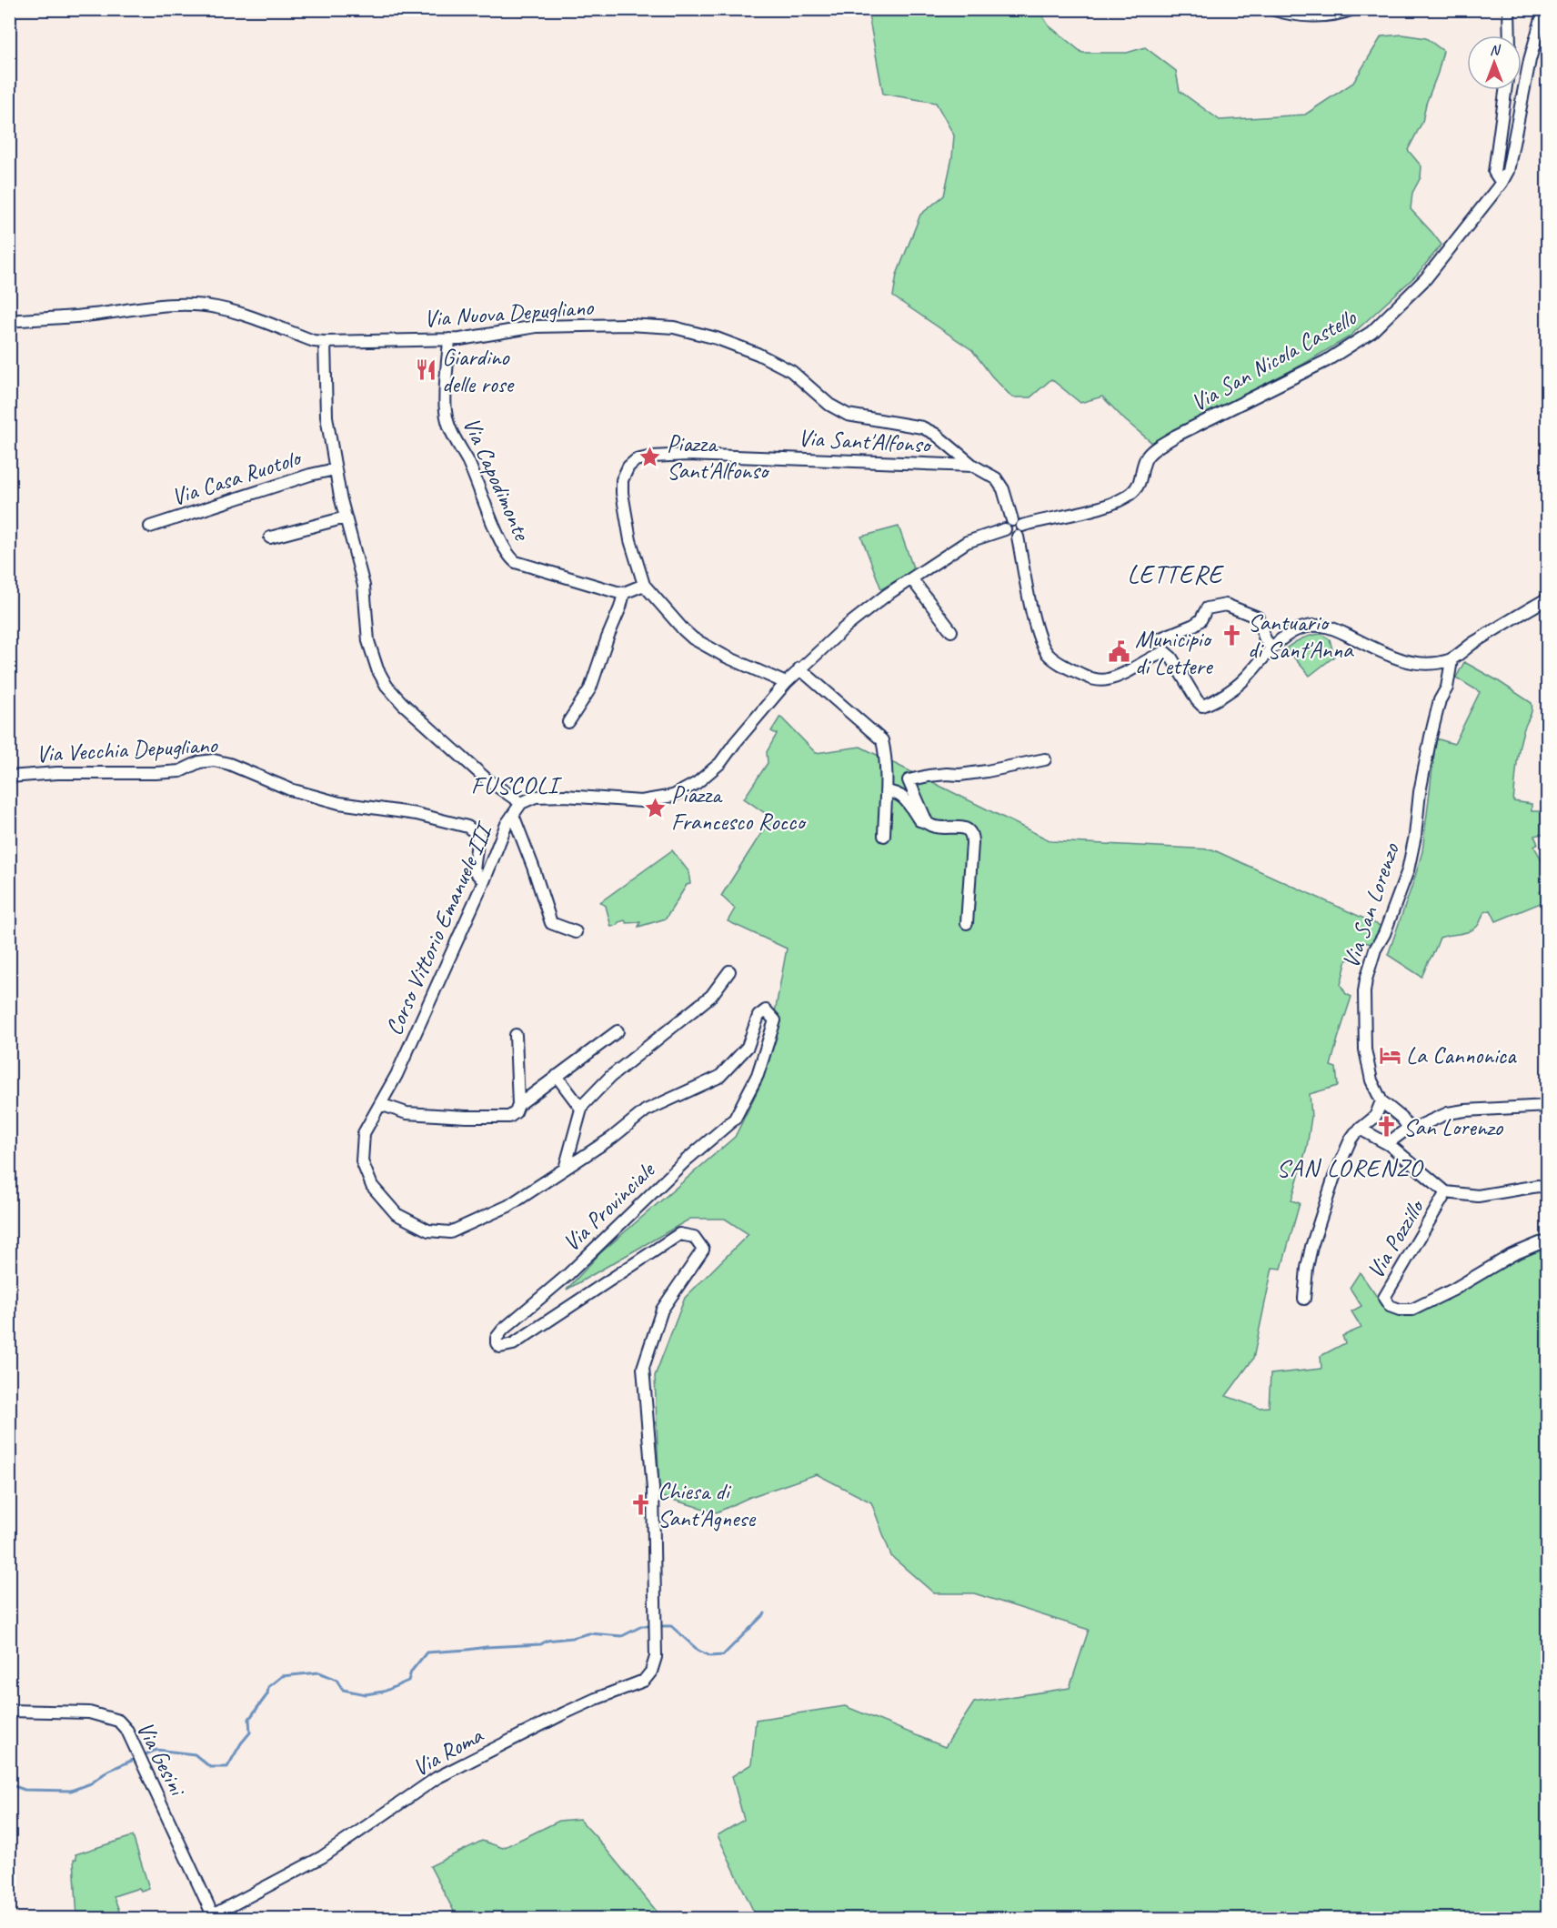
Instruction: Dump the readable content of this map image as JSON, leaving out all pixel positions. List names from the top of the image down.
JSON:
{
  "streets": {
    "street": [
      "Via Nuova Depugliano",
      "Via San Nicola Castello",
      "Via Sant'Alfonso",
      "Via Casa Ruotolo",
      "Via Capodimonte",
      "Via Vecchia Depugliano",
      "Via San Lorenzo",
      "Corso Vittorio Emanuele III",
      "Via Provinciale",
      "Via Pozzillo",
      "Via Roma",
      "Via Gesini"
    ]
  },
  "crossings": [
    ["Via Nuova Depugliano", "Via San Nicola Castello"],
    ["Via Nuova Depugliano", "Via Sant'Alfonso"],
    ["Via Nuova Depugliano", "Via Casa Ruotolo"],
    ["Via Nuova Depugliano", "Via Capodimonte"],
    ["Via Casa Ruotolo", "Corso Vittorio Emanuele III"],
    ["Via Vecchia Depugliano", "Corso Vittorio Emanuele III"],
    ["Corso Vittorio Emanuele III", "Via Provinciale"],
    ["Via Provinciale", "Via Roma"],
    ["Via Roma", "Via Gesini"]
  ],
  "districts": ["LETTERE", "FUSCOLI", "SAN LORENZO"],
  "places": {
    "restaurant": ["Giardino delle rose"],
    "place": ["Piazza Sant'Alfonso", "Piazza Francesco Rocco"],
    "church": ["Santuario di Sant'Anna", "San Lorenzo", "Chiesa di Sant'Agnese"],
    "public building": ["Municipio di Lettere"],
    "hotel": ["La Cannonica"]
  },
  "north": "top"
}
